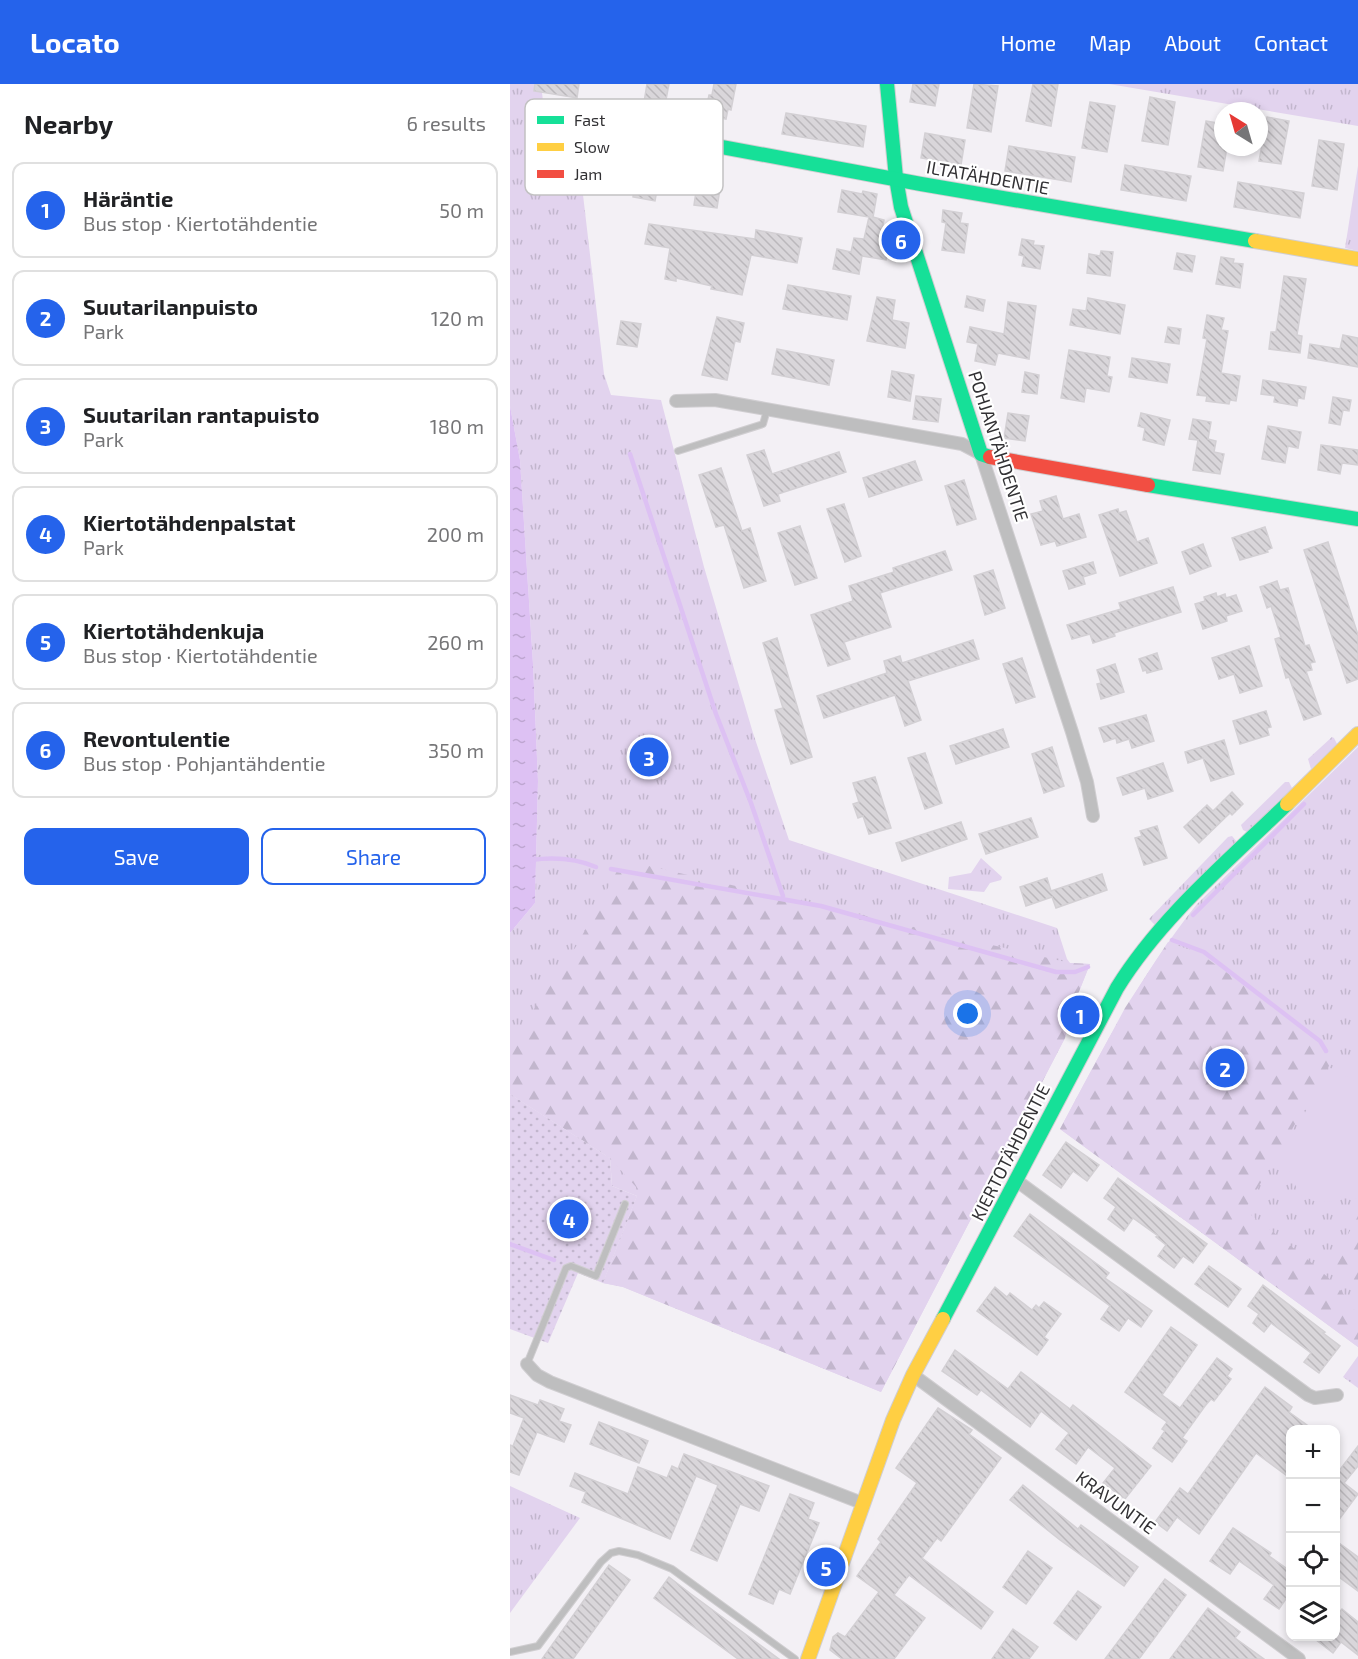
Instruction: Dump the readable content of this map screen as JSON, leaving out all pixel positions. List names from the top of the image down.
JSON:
{
  "streets": {
    "street": [
      "ILTATÄHDENTIE",
      "POHJANTÄHDENTIE",
      "KIERTOTÄHDENTIE",
      "KRAVUNTIE"
    ]
  },
  "crossings": [
    ["ILTATÄHDENTIE", "POHJANTÄHDENTIE"],
    ["KIERTOTÄHDENTIE", "KRAVUNTIE"]
  ],
  "legend": ["Fast", "Slow", "Jam"],
  "north": "top left",
  "page": {
    "header": "Locato",
    "nav": [
      "Home",
      "Map",
      "About",
      "Contact"
    ],
    "heading": ["Nearby", "6 results"],
    "list": [
      {
        "mark": "1",
        "name": "Häräntie",
        "note": "Bus stop · Kiertotähdentie",
        "value": "50 m"
      },
      {
        "mark": "2",
        "name": "Suutarilanpuisto",
        "note": "Park",
        "value": "120 m"
      },
      {
        "mark": "3",
        "name": "Suutarilan rantapuisto",
        "note": "Park",
        "value": "180 m"
      },
      {
        "mark": "4",
        "name": "Kiertotähdenpalstat",
        "note": "Park",
        "value": "200 m"
      },
      {
        "mark": "5",
        "name": "Kiertotähdenkuja",
        "note": "Bus stop · Kiertotähdentie",
        "value": "260 m"
      },
      {
        "mark": "6",
        "name": "Revontulentie",
        "note": "Bus stop · Pohjantähdentie",
        "value": "350 m"
      }
    ],
    "pins": [
      "6",
      "3",
      "1",
      "2",
      "4",
      "5"
    ],
    "buttons": ["Save", "Share"],
    "map_buttons": ["+", "−"]
  }
}
